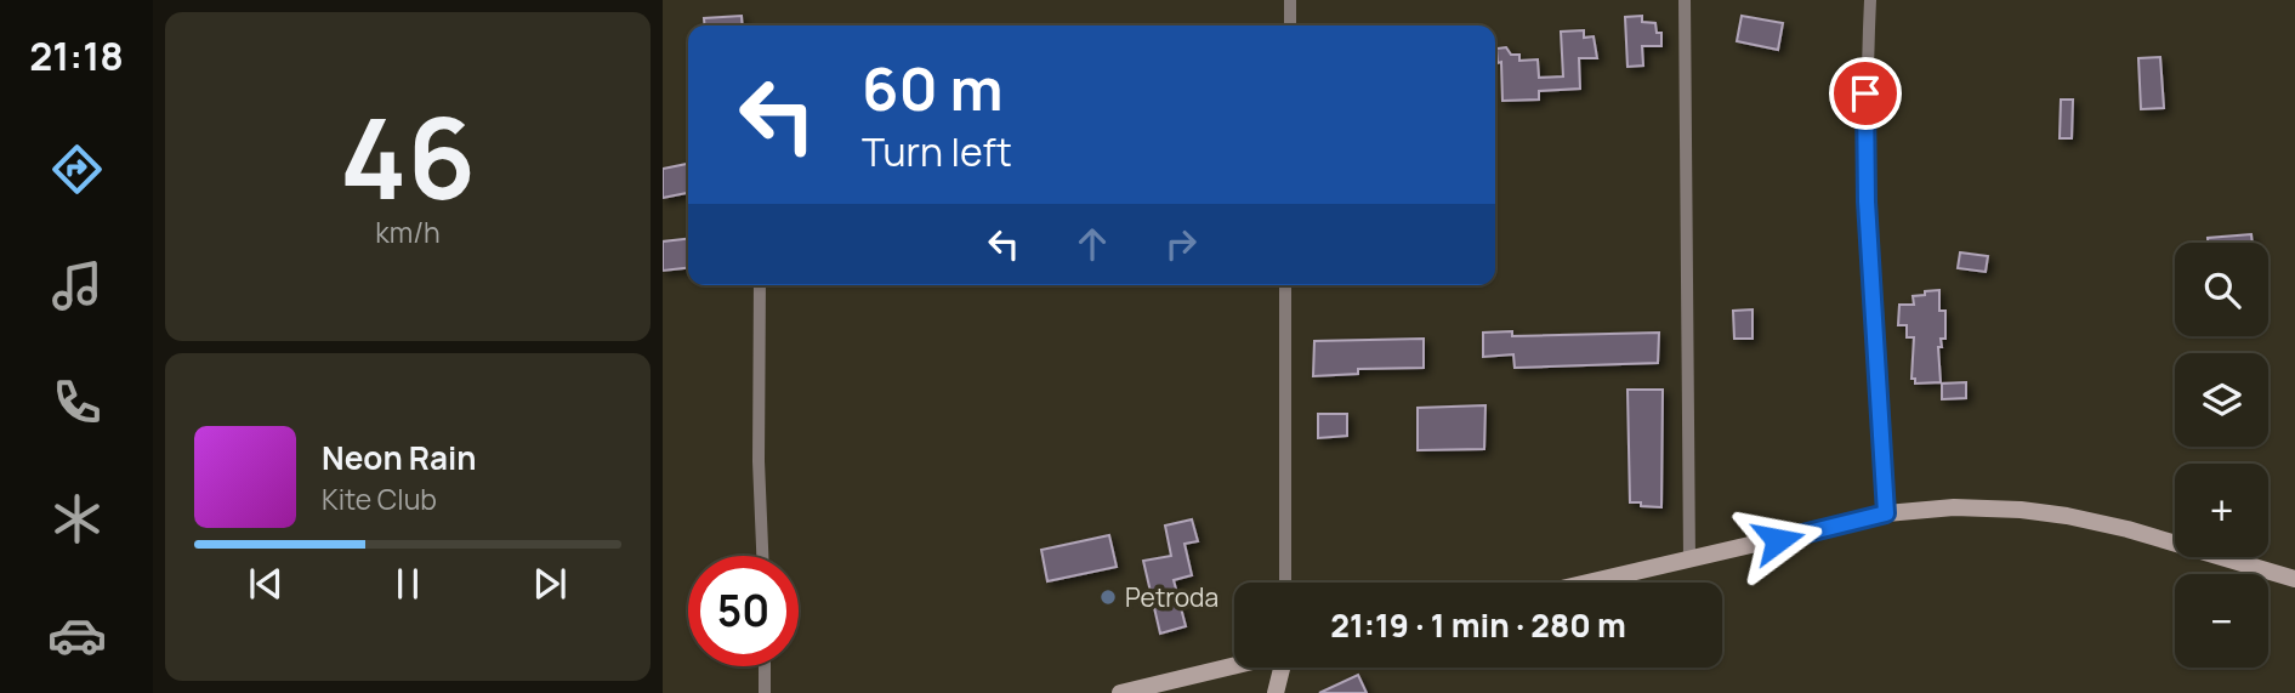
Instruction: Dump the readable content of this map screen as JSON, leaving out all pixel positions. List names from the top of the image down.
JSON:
{
  "places": ["Petroda"],
  "page": {
    "tabs": "21:18",
    "tile": ["46", "km/h"],
    "turn": ["60 m", "Turn left"],
    "map_buttons": ["+", "−"],
    "song": ["Neon Rain", "Kite Club"],
    "limit": "50",
    "trip": "21:19 · 1 min · 280 m"
  }
}
